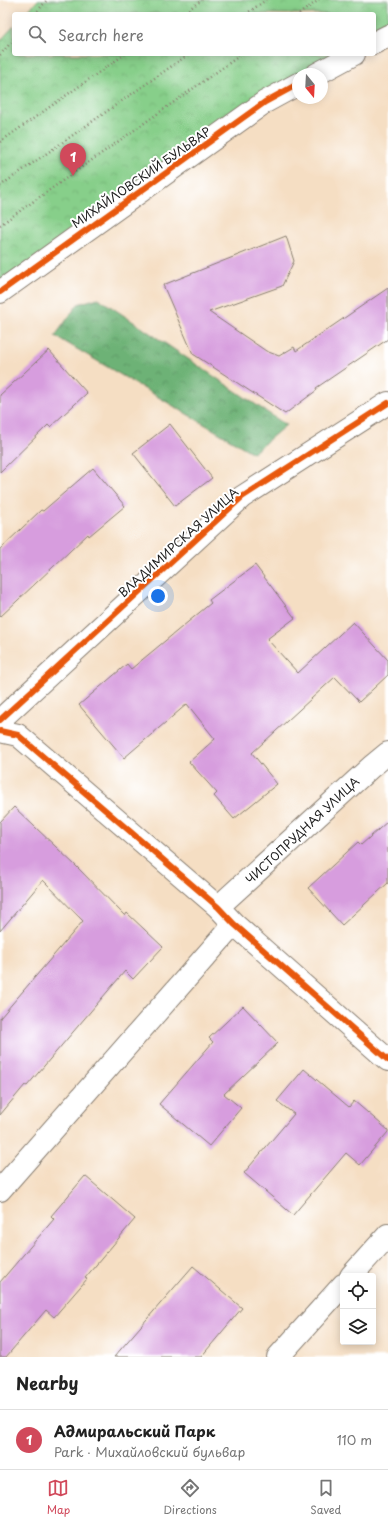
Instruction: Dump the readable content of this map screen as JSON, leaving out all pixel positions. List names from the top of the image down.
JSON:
{
  "streets": {
    "street": ["МИХАЙЛОВСКИЙ БУЛЬВАР", "ВЛАДИМИРСКАЯ УЛИЦА", "ЧИСТОПРУДНАЯ УЛИЦА"]
  },
  "north": "bottom",
  "page": {
    "search": "Search here",
    "pins": "1",
    "heading": "Nearby",
    "list": [
      {
        "mark": "1",
        "name": "Адмиральский Парк",
        "note": "Park · Михайловский бульвар",
        "value": "110 m"
      }
    ],
    "nav": ["Map", "Directions", "Saved"]
  }
}
